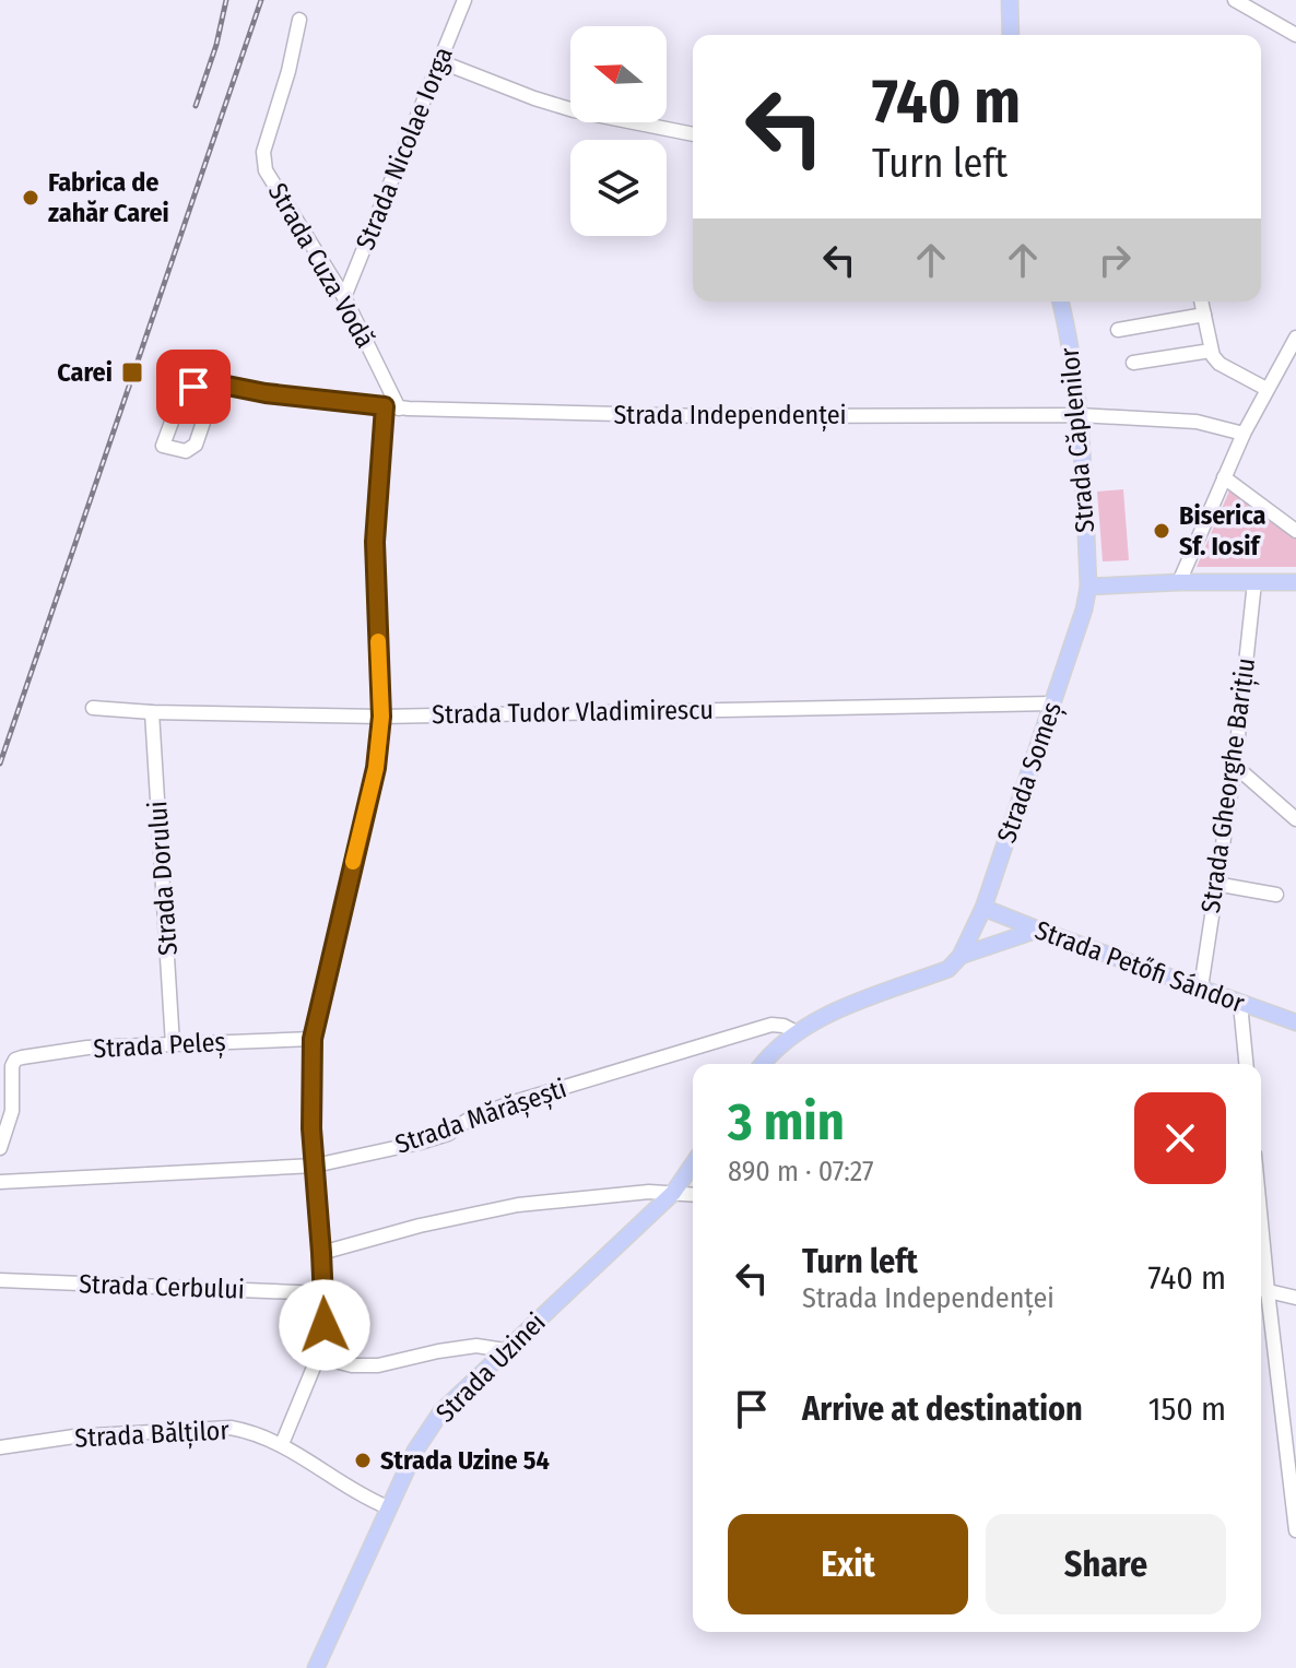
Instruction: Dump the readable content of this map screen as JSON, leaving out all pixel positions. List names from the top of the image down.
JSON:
{
  "streets": {
    "main road": [
      "Strada Căplenilor",
      "Strada Someș",
      "Strada Petőfi Sándor",
      "Strada Uzinei"
    ],
    "street": [
      "Strada Nicolae Iorga",
      "Strada Cuza Vodă",
      "Strada Independenței",
      "Strada Tudor Vladimirescu",
      "Strada Gheorghe Barițiu",
      "Strada Dorului",
      "Strada Peleș",
      "Strada Mărășești",
      "Strada Cerbului",
      "Strada Bălților"
    ]
  },
  "crossings": [
    ["Strada Nicolae Iorga", "Strada Cuza Vodă"],
    ["Strada Cuza Vodă", "Strada Independenței"],
    ["Strada Independenței", "Strada Căplenilor"],
    ["Strada Căplenilor", "Strada Someș"],
    ["Strada Tudor Vladimirescu", "Strada Someș"],
    ["Strada Tudor Vladimirescu", "Strada Dorului"],
    ["Strada Someș", "Strada Petőfi Sándor"],
    ["Strada Gheorghe Barițiu", "Strada Petőfi Sándor"],
    ["Strada Dorului", "Strada Peleș"],
    ["Strada Uzinei", "Strada Bălților"]
  ],
  "places": {
    "other": ["Fabrica de zahăr Carei", "Biserica Sf. Iosif", "Strada Uzine 54"],
    "transit": ["Carei"]
  },
  "north": "left",
  "page": {
    "turn": ["740 m", "Turn left"],
    "heading": ["3 min", "890 m · 07:27"],
    "list": [
      {
        "name": "Turn left",
        "note": "Strada Independenței",
        "value": "740 m"
      },
      {
        "name": "Arrive at destination",
        "value": "150 m"
      }
    ],
    "buttons": ["Exit", "Share"]
  }
}
